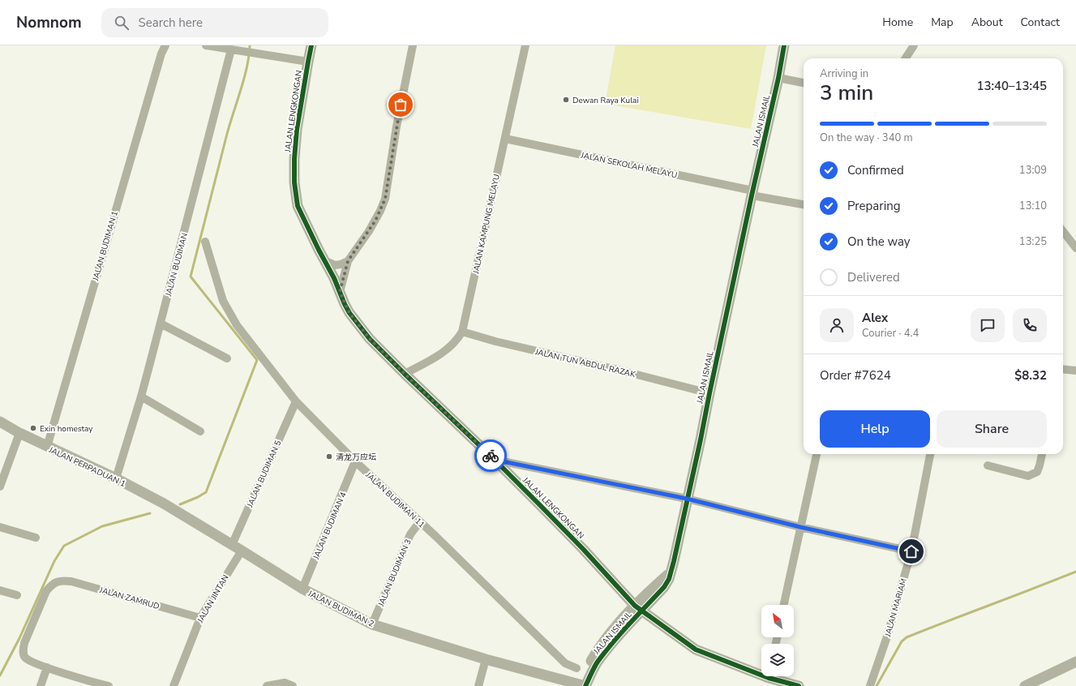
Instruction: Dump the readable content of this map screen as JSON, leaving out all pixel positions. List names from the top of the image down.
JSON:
{
  "streets": {
    "street": [
      "JALAN LENGKONGAN",
      "JALAN ISMAIL",
      "JALAN SEKOLAH MELAYU",
      "JALAN KAMPUNG MELAYU",
      "JALAN BUDIMAN 1",
      "JALAN BUDIMAN",
      "JALAN TUN ABDUL RAZAK",
      "JALAN PERPADUAN 1",
      "JALAN BUDIMAN 5",
      "JALAN BUDIMAN 11",
      "JALAN BUDIMAN 4",
      "JALAN BUDIMAN 3",
      "JALAN ZAMRUD",
      "JALAN JINTAN",
      "JALAN MARIAM",
      "JALAN BUDIMAN 2"
    ]
  },
  "crossings": [
    ["JALAN LENGKONGAN", "JALAN ISMAIL"],
    ["JALAN LENGKONGAN", "JALAN KAMPUNG MELAYU"],
    ["JALAN ISMAIL", "JALAN SEKOLAH MELAYU"],
    ["JALAN ISMAIL", "JALAN TUN ABDUL RAZAK"],
    ["JALAN ISMAIL", "JALAN BUDIMAN 2"],
    ["JALAN SEKOLAH MELAYU", "JALAN KAMPUNG MELAYU"],
    ["JALAN KAMPUNG MELAYU", "JALAN TUN ABDUL RAZAK"],
    ["JALAN BUDIMAN 1", "JALAN PERPADUAN 1"],
    ["JALAN BUDIMAN", "JALAN PERPADUAN 1"],
    ["JALAN PERPADUAN 1", "JALAN BUDIMAN 2"],
    ["JALAN BUDIMAN 5", "JALAN BUDIMAN 11"],
    ["JALAN BUDIMAN 5", "JALAN BUDIMAN 2"],
    ["JALAN BUDIMAN 11", "JALAN BUDIMAN 4"],
    ["JALAN BUDIMAN 11", "JALAN BUDIMAN 3"],
    ["JALAN BUDIMAN 4", "JALAN BUDIMAN 2"],
    ["JALAN BUDIMAN 3", "JALAN BUDIMAN 2"],
    ["JALAN ZAMRUD", "JALAN JINTAN"],
    ["JALAN JINTAN", "JALAN BUDIMAN 2"]
  ],
  "places": ["Dewan Raya Kulai", "Exin homestay", "清龙万应坛"],
  "north": "top left",
  "page": {
    "header": "Nomnom",
    "search": "Search here",
    "nav": [
      "Home",
      "Map",
      "About",
      "Contact"
    ],
    "heading": ["3 min", "Arriving in", "13:40–13:45"],
    "panel": [
      "Alex",
      "Courier · 4.4",
      "Order #7624",
      "$8.32"
    ],
    "bar": "On the way · 340 m",
    "list": [
      ["Confirmed", "13:09"],
      ["Preparing", "13:10"],
      ["On the way", "13:25"],
      "Delivered"
    ],
    "buttons": ["Help", "Share"]
  }
}
